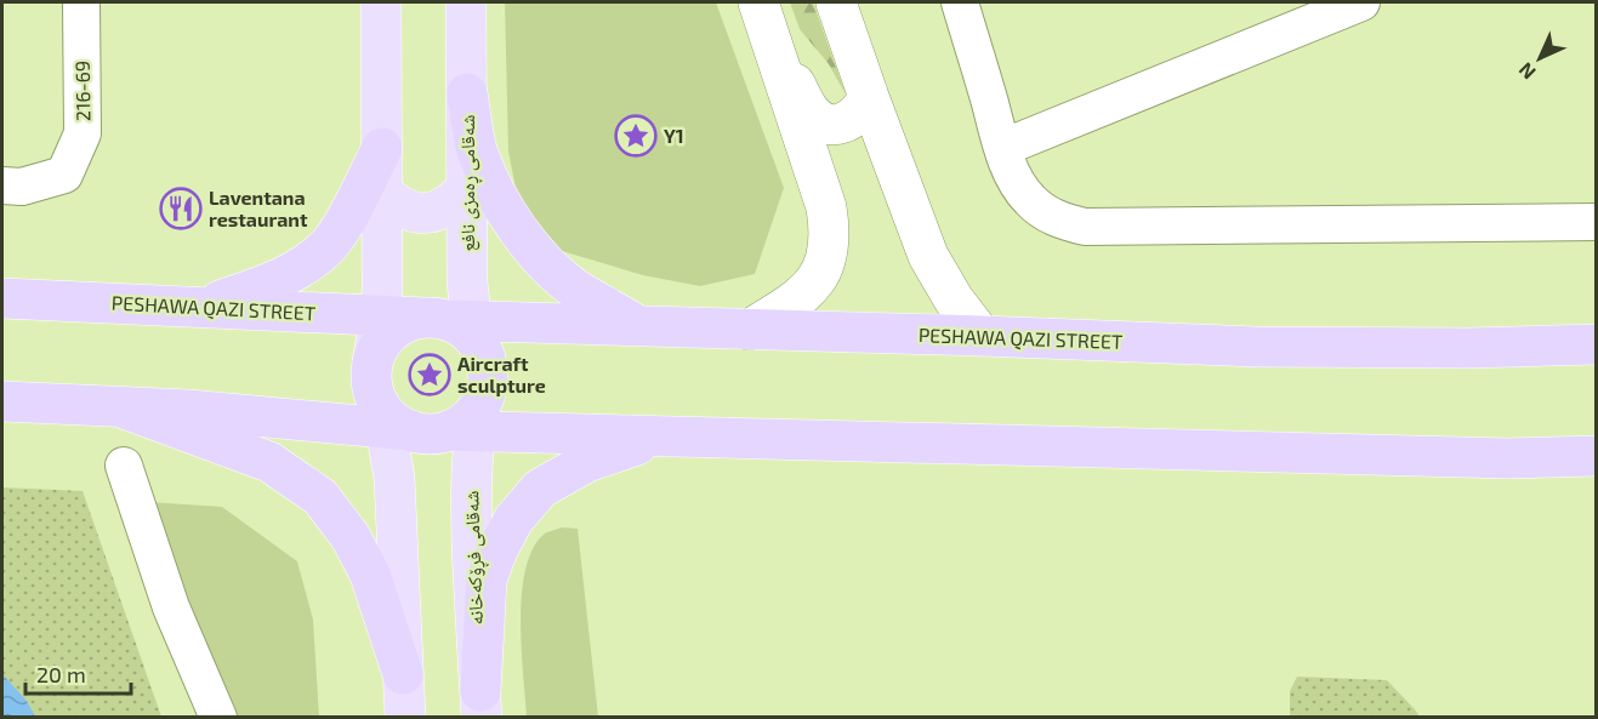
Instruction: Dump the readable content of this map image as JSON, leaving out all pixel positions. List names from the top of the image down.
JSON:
{
  "streets": {
    "highway": ["PESHAWA QAZI STREET"],
    "main road": ["شەقامی ڕەمزی نافع", "شەقامی فڕۆکەخانە"],
    "street": ["216-69"]
  },
  "crossings": [
    ["شەقامی ڕەمزی نافع", "PESHAWA QAZI STREET"],
    ["شەقامی ڕەمزی نافع", "شەقامی فڕۆکەخانە"],
    ["PESHAWA QAZI STREET", "شەقامی فڕۆکەخانە"]
  ],
  "places": {
    "place": ["Y1", "Aircraft sculpture"],
    "restaurant": ["Laventana restaurant"]
  },
  "scale_bar": "20 m",
  "north": "bottom left"
}
